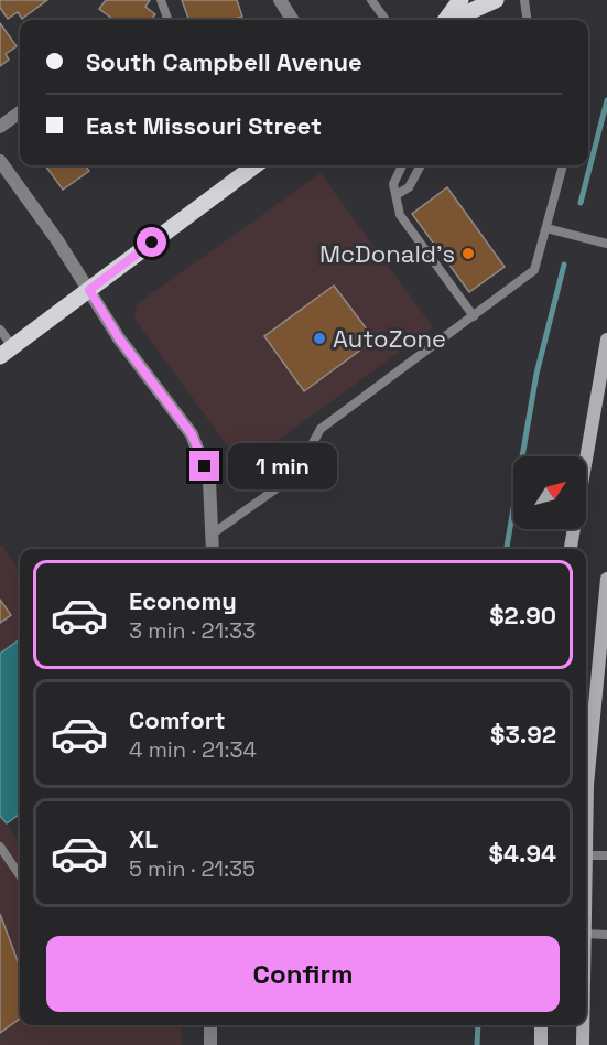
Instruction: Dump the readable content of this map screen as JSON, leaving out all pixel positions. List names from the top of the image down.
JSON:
{
  "places": ["McDonald's", "AutoZone"],
  "north": "top right",
  "page": {
    "banner": ["South Campbell Avenue", "East Missouri Street"],
    "bubble": "1 min",
    "list": [
      {
        "name": "Economy",
        "note": "3 min · 21:33",
        "value": "$2.90"
      },
      {
        "name": "Comfort",
        "note": "4 min · 21:34",
        "value": "$3.92"
      },
      {
        "name": "XL",
        "note": "5 min · 21:35",
        "value": "$4.94"
      }
    ],
    "buttons": "Confirm"
  }
}
